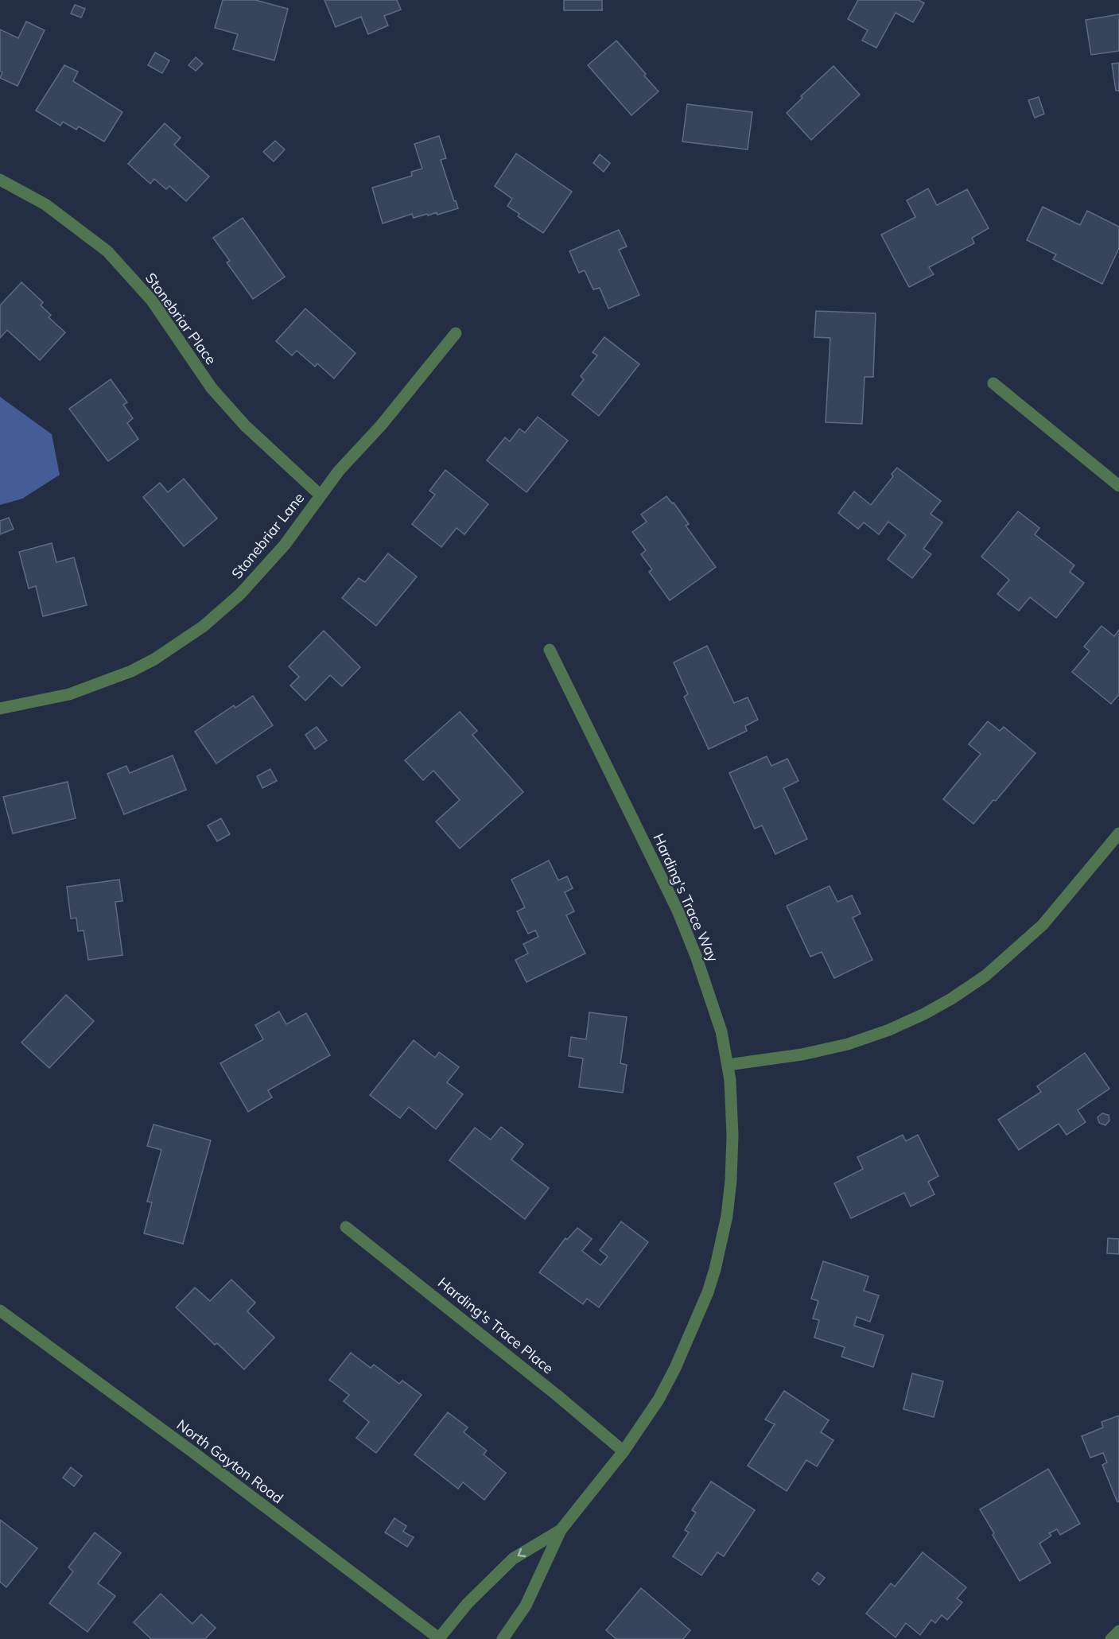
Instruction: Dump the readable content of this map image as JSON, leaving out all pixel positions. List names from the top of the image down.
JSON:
{
  "streets": {
    "street": [
      "Stonebriar Place",
      "Stonebriar Lane",
      "Harding's Trace Way",
      "Harding's Trace Place",
      "North Gayton Road"
    ]
  },
  "crossings": [
    ["Stonebriar Place", "Stonebriar Lane"],
    ["Harding's Trace Way", "Harding's Trace Place"],
    ["Harding's Trace Way", "North Gayton Road"]
  ]
}
